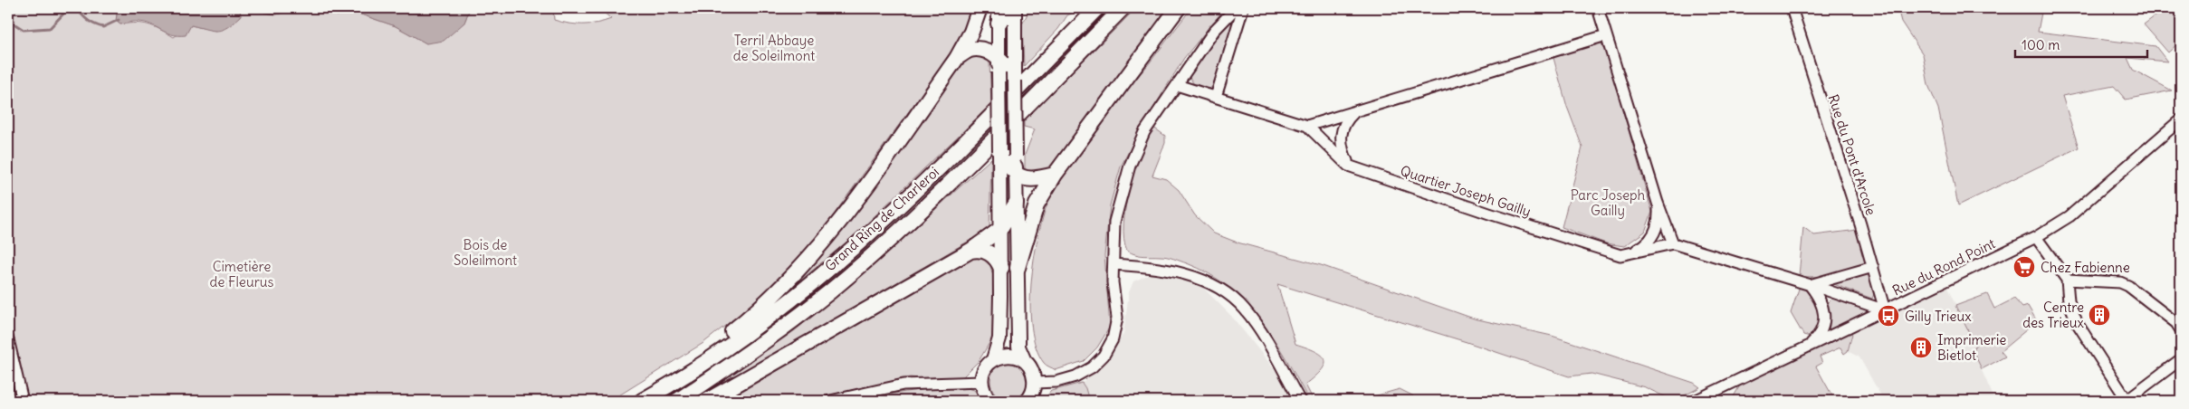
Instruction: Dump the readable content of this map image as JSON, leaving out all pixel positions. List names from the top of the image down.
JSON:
{
  "streets": {
    "highway": ["Grand Ring de Charleroi"],
    "street": ["Rue du Pont d'Arcole", "Quartier Joseph Gailly", "Rue du Rond Point"]
  },
  "crossings": [
    ["Rue du Pont d'Arcole", "Quartier Joseph Gailly"],
    ["Rue du Pont d'Arcole", "Rue du Rond Point"],
    ["Quartier Joseph Gailly", "Rue du Rond Point"]
  ],
  "parks": [
    "Terril Abbaye de Soleilmont",
    "Parc Joseph Gailly",
    "Bois de Soleilmont",
    "Cimetière de Fleurus"
  ],
  "places": {
    "supermarket": ["Chez Fabienne"],
    "building": ["Centre des Trieux", "Imprimerie Bietlot"],
    "bus stop": ["Gilly Trieux"]
  },
  "scale_bar": "100 m"
}
